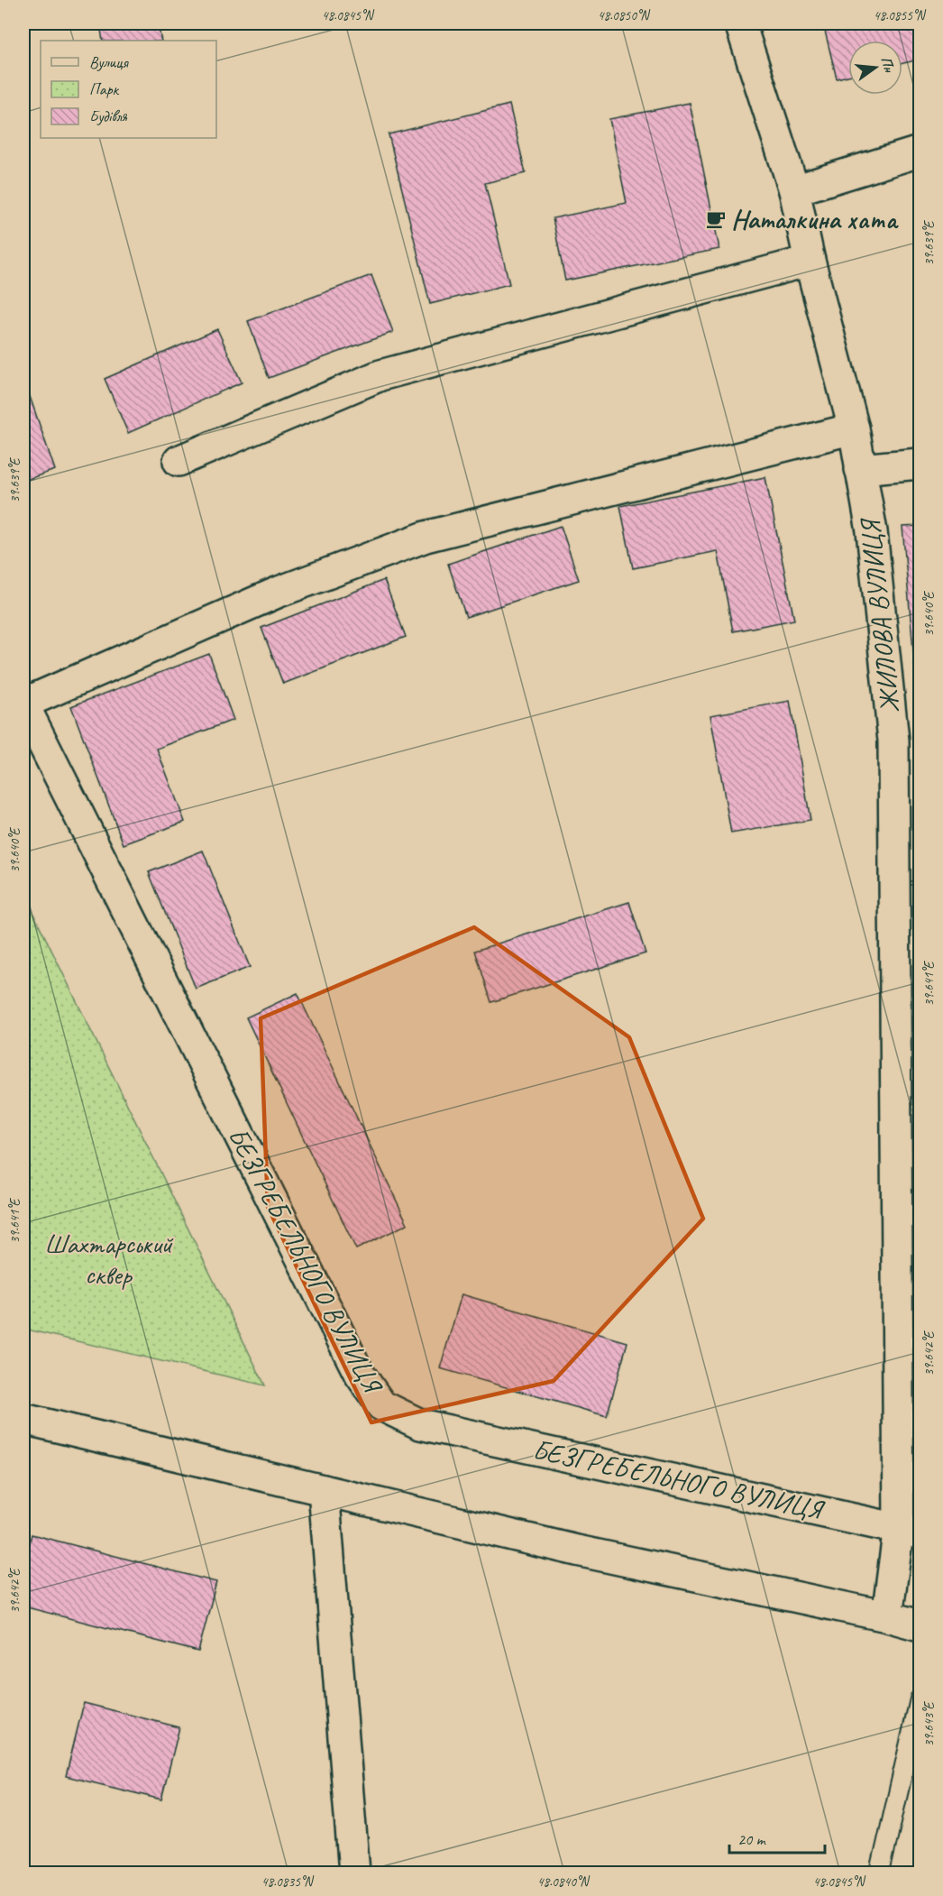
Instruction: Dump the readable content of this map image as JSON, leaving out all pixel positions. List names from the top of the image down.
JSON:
{
  "streets": {
    "street": ["ЖИЛОВА ВУЛИЦЯ", "БЕЗГРЕБЕЛЬНОГО ВУЛИЦЯ"]
  },
  "crossings": [
    ["ЖИЛОВА ВУЛИЦЯ", "БЕЗГРЕБЕЛЬНОГО ВУЛИЦЯ"]
  ],
  "parks": ["Шахтарський сквер"],
  "places": {
    "cafe": ["Наталкина хата"]
  },
  "legend": ["Вулиця", "Парк", "Будівля"],
  "scale_bar": "20 m",
  "north": "right",
  "coordinates": [
    "48.0845°N",
    "48.0850°N",
    "48.0855°N",
    "39.639°E",
    "39.640°E",
    "39.641°E",
    "39.642°E",
    "39.643°E",
    "48.0835°N",
    "48.0840°N"
  ]
}
